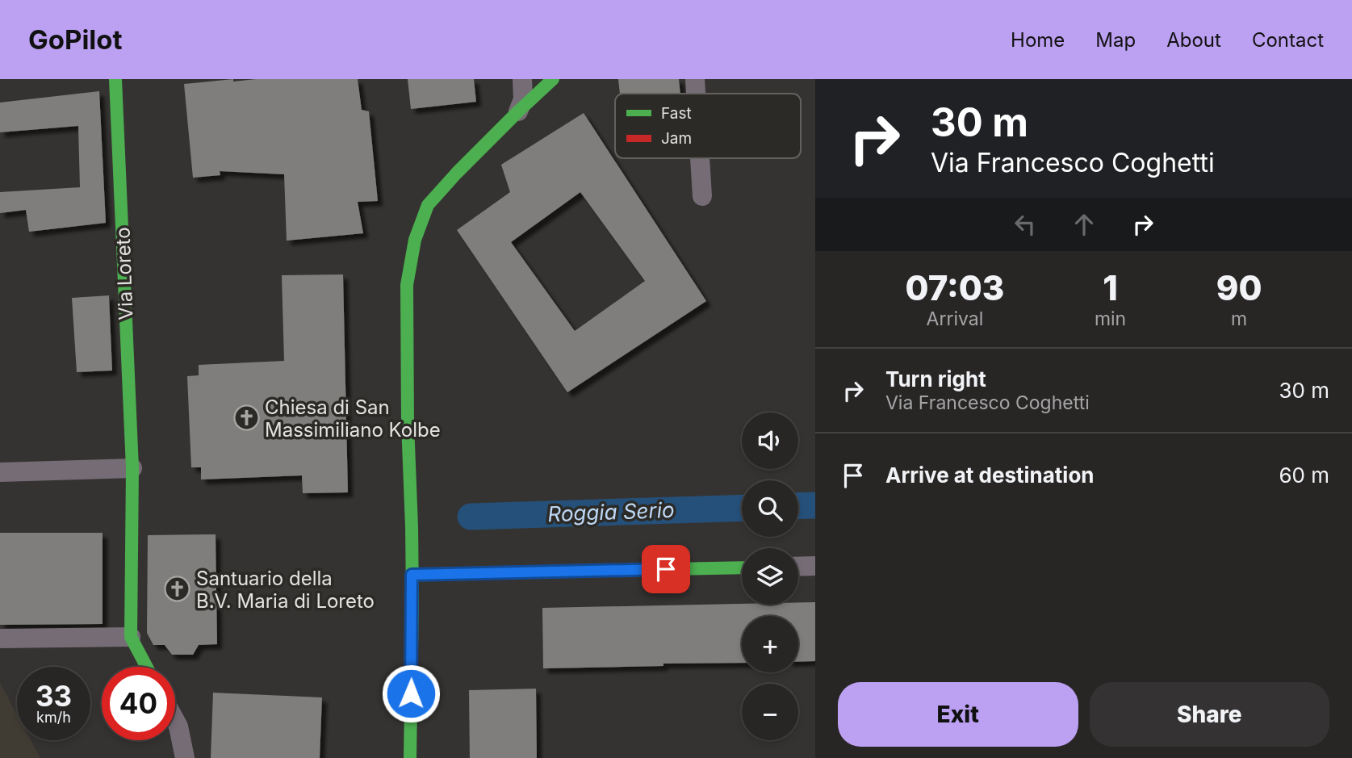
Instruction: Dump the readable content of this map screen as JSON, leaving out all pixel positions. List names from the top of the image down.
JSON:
{
  "streets": {
    "street": ["Via Loreto"]
  },
  "water": ["Roggia Serio"],
  "places": {
    "church": ["Chiesa di San Massimiliano Kolbe", "Santuario della B.V. Maria di Loreto"]
  },
  "legend": ["Fast", "Jam"],
  "page": {
    "header": "GoPilot",
    "nav": [
      "Home",
      "Map",
      "About",
      "Contact"
    ],
    "turn": ["30 m", "Via Francesco Coghetti"],
    "eta": [
      "07:03",
      "Arrival",
      "1",
      "min",
      "90",
      "m"
    ],
    "list": [
      {
        "name": "Turn right",
        "note": "Via Francesco Coghetti",
        "value": "30 m"
      },
      {
        "name": "Arrive at destination",
        "value": "60 m"
      }
    ],
    "map_buttons": ["+", "−"],
    "speed": "33 km/h",
    "limit": "40",
    "buttons": ["Exit", "Share"]
  }
}
